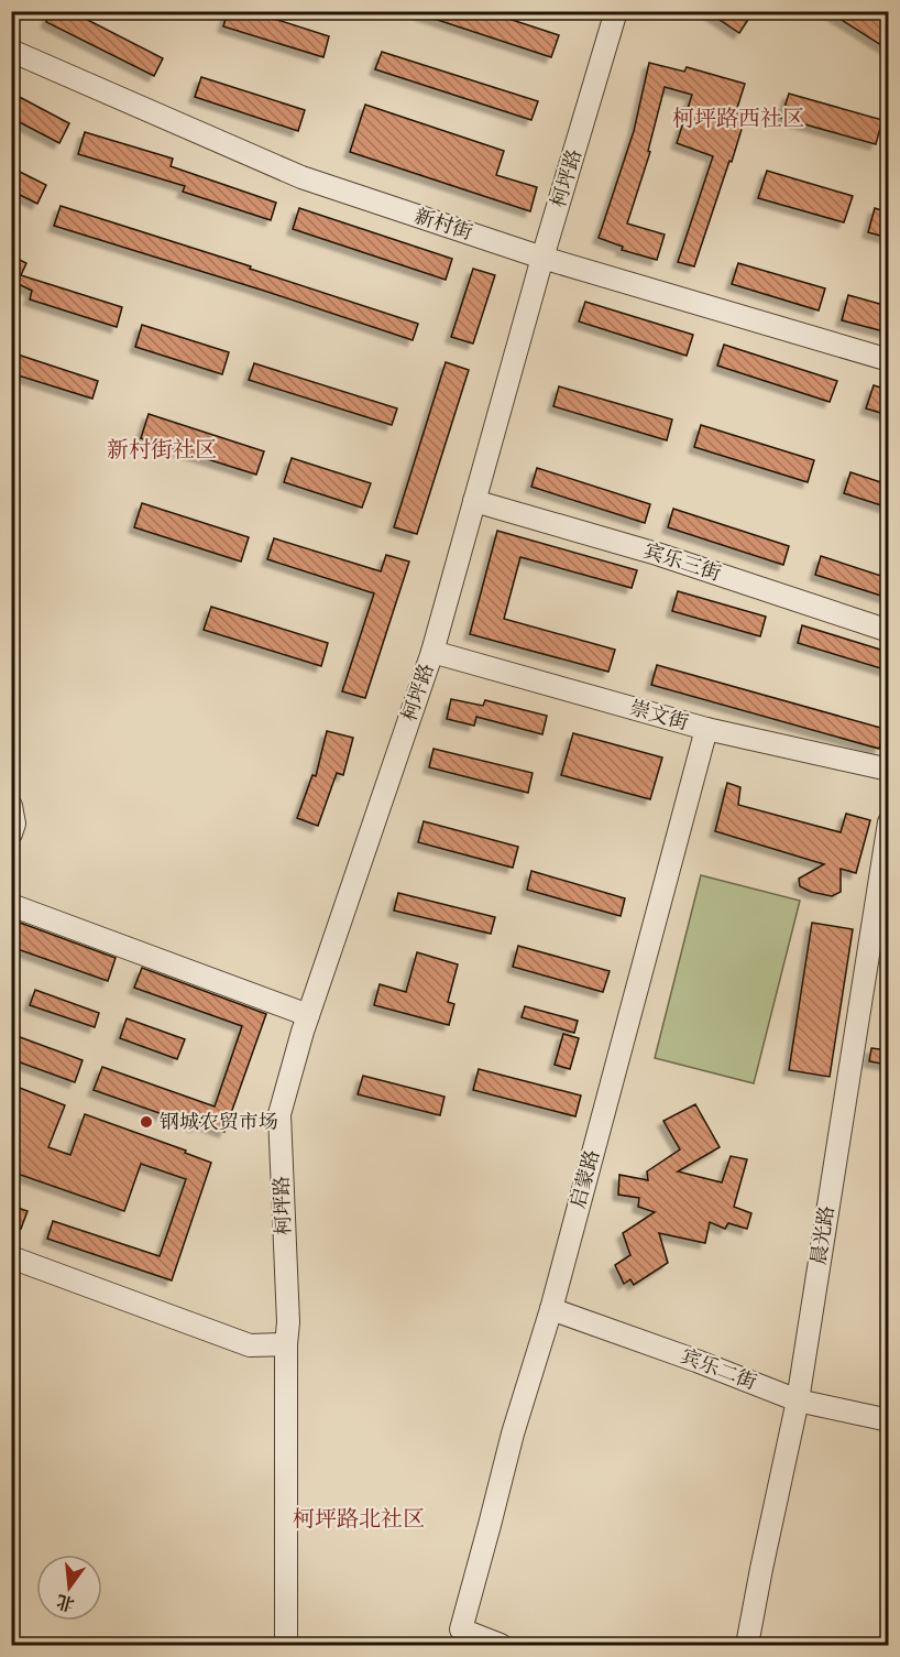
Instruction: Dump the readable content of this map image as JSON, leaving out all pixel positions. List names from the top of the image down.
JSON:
{
  "streets": {
    "street": [
      "柯坪路",
      "新村街",
      "宾乐三街",
      "崇文街",
      "启蒙路",
      "晨光路",
      "宾乐二街"
    ]
  },
  "crossings": [
    ["柯坪路", "新村街"],
    ["柯坪路", "宾乐三街"],
    ["柯坪路", "崇文街"],
    ["崇文街", "启蒙路"],
    ["启蒙路", "宾乐二街"],
    ["晨光路", "宾乐二街"]
  ],
  "districts": ["柯坪路西社区", "新村街社区", "柯坪路北社区"],
  "places": ["钢城农贸市场"],
  "north": "bottom"
}
